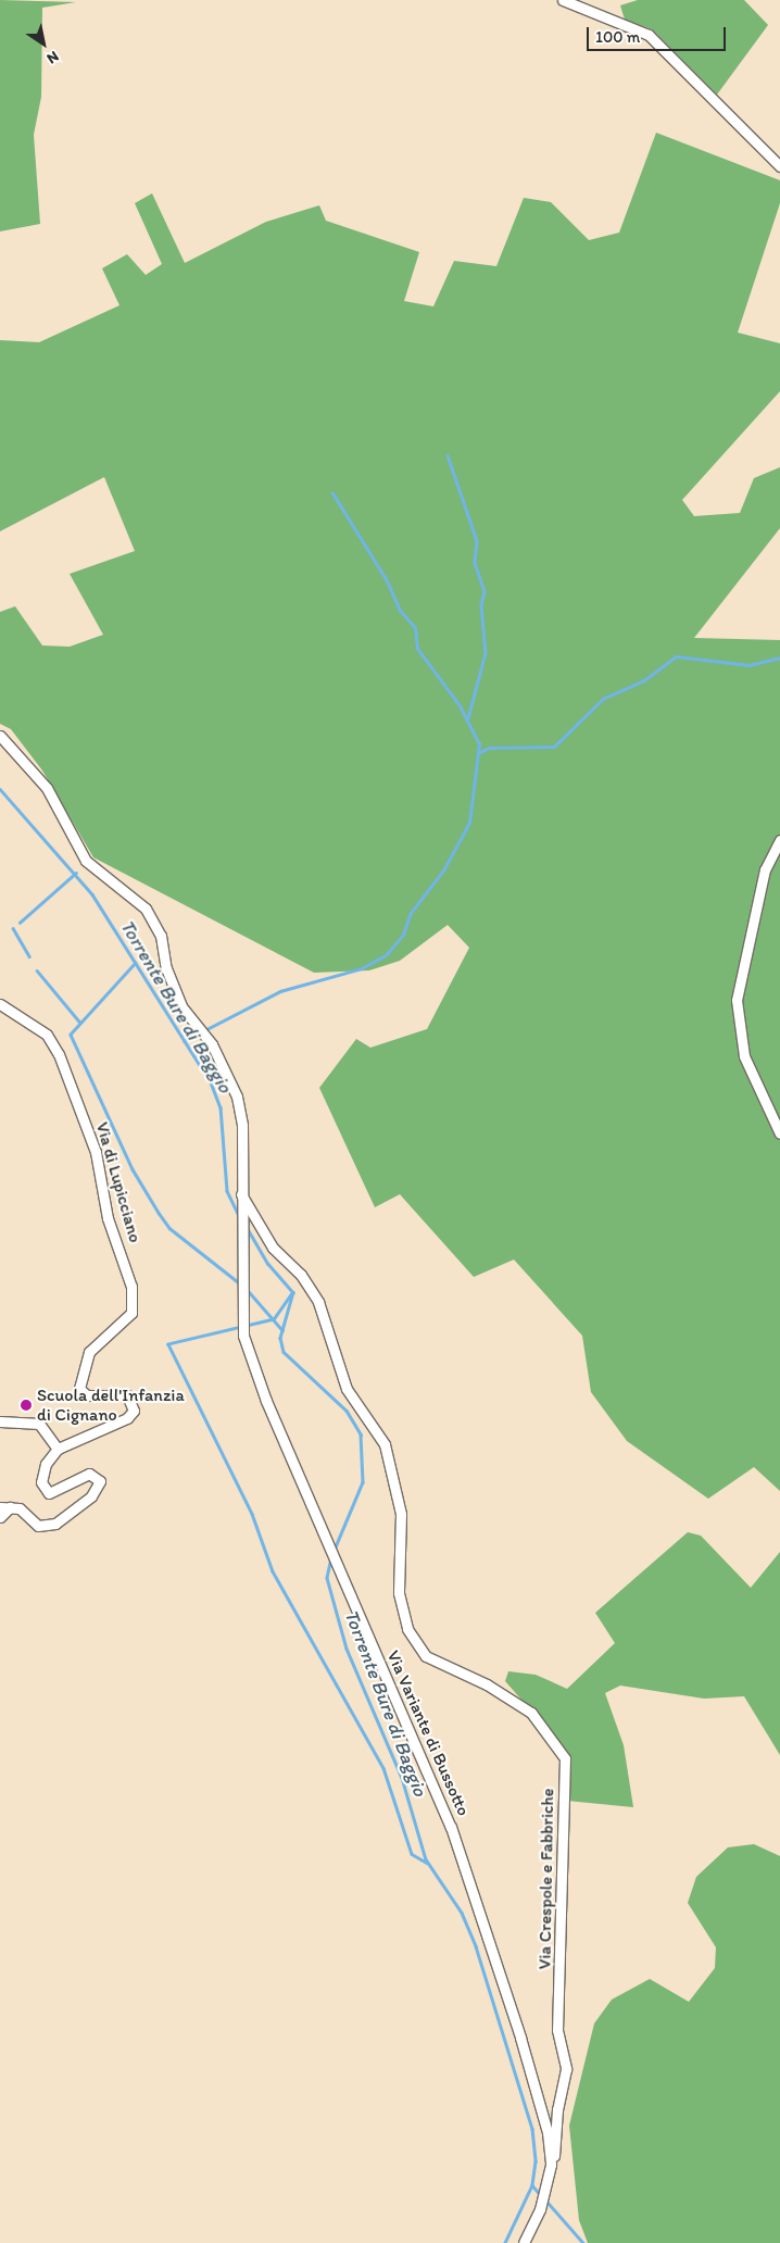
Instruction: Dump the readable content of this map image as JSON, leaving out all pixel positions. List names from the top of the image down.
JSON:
{
  "streets": {
    "street": ["Via di Lupicciano", "Via Variante di Bussotto", "Via Crespole e Fabbriche"]
  },
  "crossings": [
    ["Via Variante di Bussotto", "Via Crespole e Fabbriche"]
  ],
  "water": ["Torrente Bure di Baggio"],
  "places": ["Scuola dell'Infanzia di Cignano"],
  "scale_bar": "100 m",
  "north": "bottom right"
}
